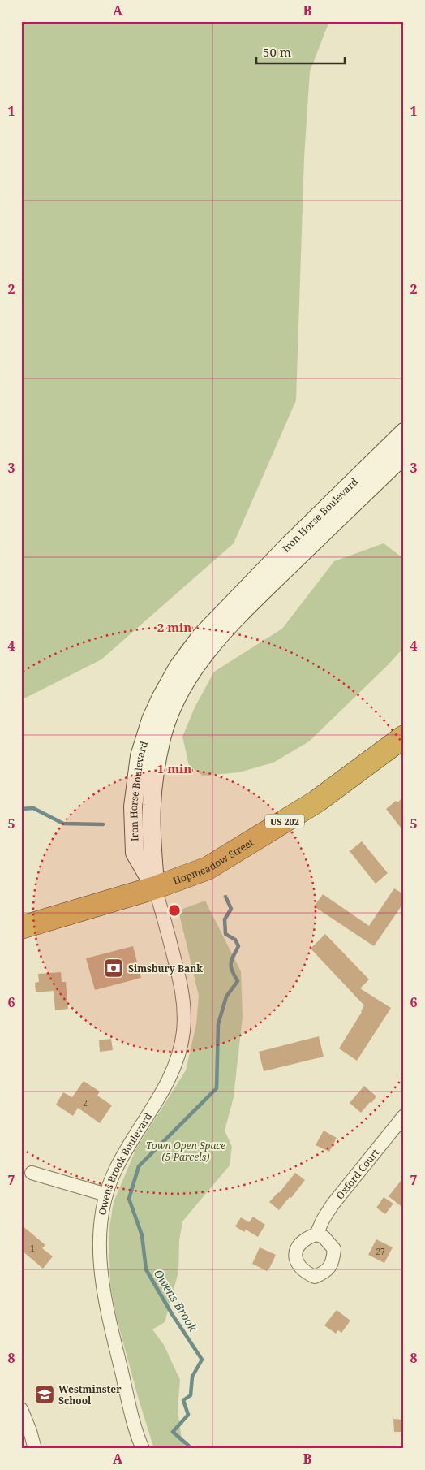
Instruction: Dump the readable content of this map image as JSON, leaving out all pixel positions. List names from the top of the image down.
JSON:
{
  "streets": {
    "highway": ["US 202", "Hopmeadow Street"],
    "street": ["Iron Horse Boulevard", "Owens Brook Boulevard", "Oxford Court"]
  },
  "crossings": [
    ["Iron Horse Boulevard", "Hopmeadow Street"],
    ["Iron Horse Boulevard", "Owens Brook Boulevard"],
    ["Hopmeadow Street", "Owens Brook Boulevard"]
  ],
  "water": ["Owens Brook"],
  "parks": ["Town Open Space (5 Parcels)"],
  "places": {
    "bank": ["Simsbury Bank"],
    "school or university": ["Westminster School"]
  },
  "house_numbers": ["2", "1", "27"],
  "scale_bar": "50 m",
  "grid": {
    "columns": ["A", "B"],
    "rows": [
      "1",
      "2",
      "3",
      "4",
      "5",
      "6",
      "7",
      "8"
    ]
  },
  "rings": ["2 min", "1 min"]
}
